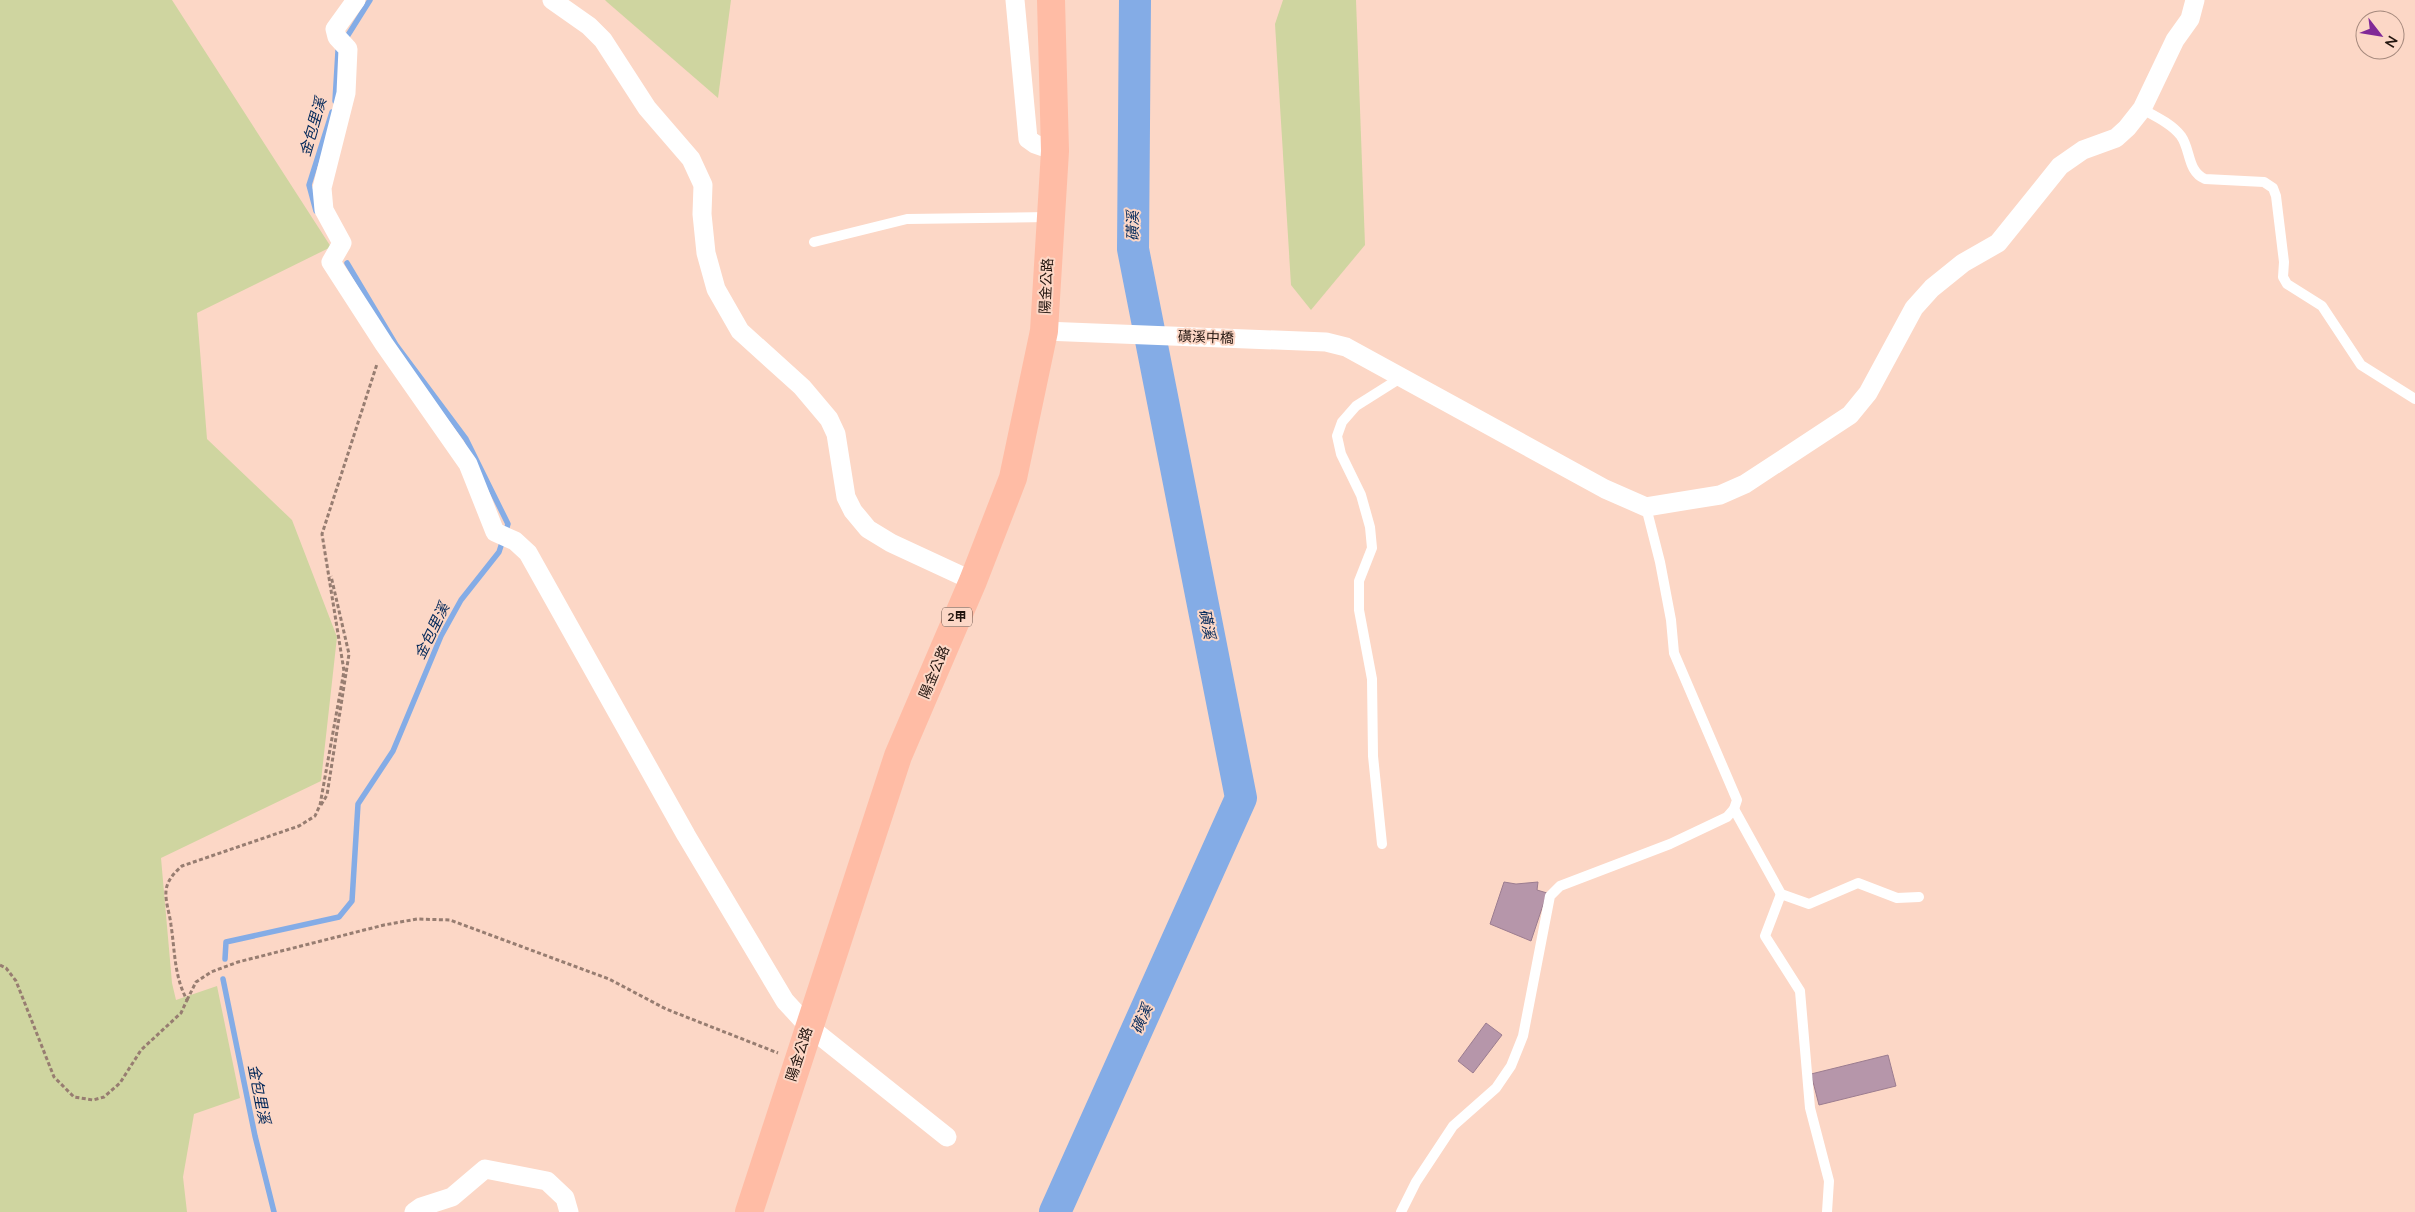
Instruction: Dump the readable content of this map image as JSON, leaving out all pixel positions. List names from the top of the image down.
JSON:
{
  "streets": {
    "main road": ["陽金公路", "2甲"],
    "street": ["磺溪中橋"]
  },
  "crossings": [
    ["陽金公路", "磺溪中橋"]
  ],
  "water": ["金包里溪", "磺溪"],
  "north": "bottom right"
}
